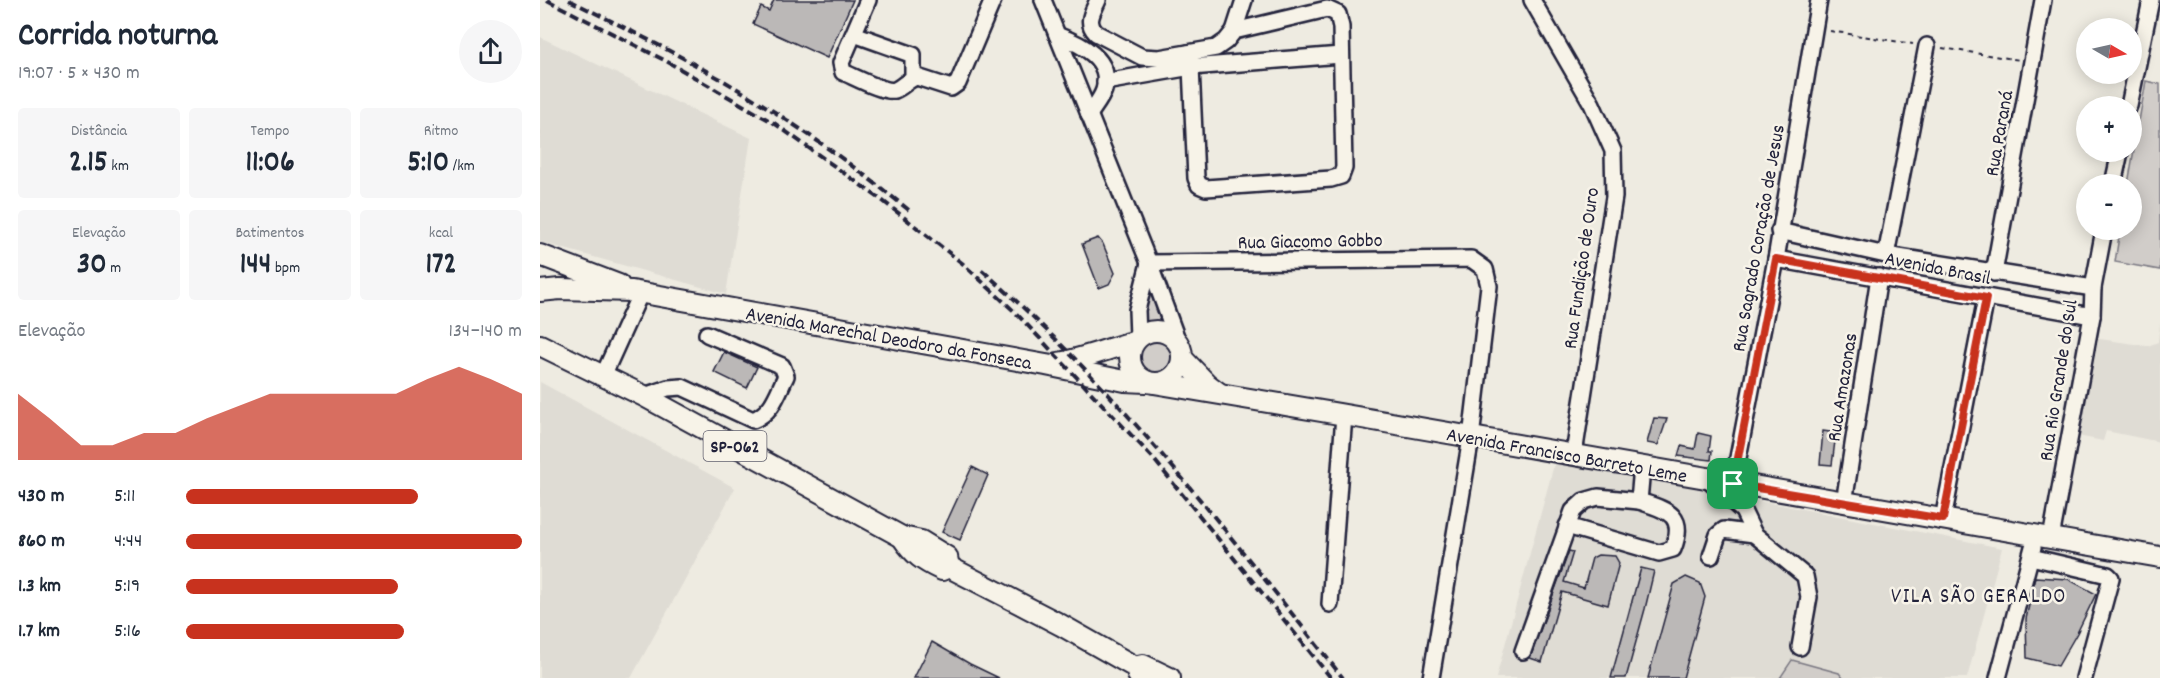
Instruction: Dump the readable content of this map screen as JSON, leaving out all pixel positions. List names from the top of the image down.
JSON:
{
  "streets": {
    "main road": ["Avenida Marechal Deodoro da Fonseca", "SP-062", "Avenida Francisco Barreto Leme"],
    "street": [
      "Rua Paraná",
      "Rua Sagrado Coração de Jesus",
      "Rua Giacomo Gobbo",
      "Avenida Brasil",
      "Rua Fundição de Ouro",
      "Rua Rio Grande do Sul",
      "Rua Amazonas"
    ]
  },
  "crossings": [
    ["Rua Paraná", "Avenida Brasil"],
    ["Rua Sagrado Coração de Jesus", "Avenida Brasil"],
    ["Rua Sagrado Coração de Jesus", "Avenida Francisco Barreto Leme"],
    ["Rua Giacomo Gobbo", "Avenida Francisco Barreto Leme"],
    ["Avenida Brasil", "Rua Rio Grande do Sul"],
    ["Avenida Brasil", "Rua Amazonas"],
    ["Rua Fundição de Ouro", "Avenida Francisco Barreto Leme"],
    ["Avenida Marechal Deodoro da Fonseca", "Avenida Francisco Barreto Leme"],
    ["Rua Rio Grande do Sul", "Avenida Francisco Barreto Leme"],
    ["Rua Amazonas", "Avenida Francisco Barreto Leme"]
  ],
  "districts": ["VILA SÃO GERALDO"],
  "north": "right",
  "page": {
    "heading": ["Corrida noturna", "19:07 · 5 × 430 m"],
    "map_buttons": ["+", "−"],
    "stats": [
      ["Distância", "2.15 km"],
      ["Tempo", "11:06"],
      ["Ritmo", "5:10 /km"],
      ["Elevação", "30 m"],
      ["Batimentos", "144 bpm"],
      ["kcal", "172"]
    ],
    "chart": ["Elevação", "134–140 m"],
    "list": [
      {
        "name": "430 m",
        "note": "5:11"
      },
      {
        "name": "860 m",
        "note": "4:44"
      },
      {
        "name": "1.3 km",
        "note": "5:19"
      },
      {
        "name": "1.7 km",
        "note": "5:16"
      }
    ]
  }
}
